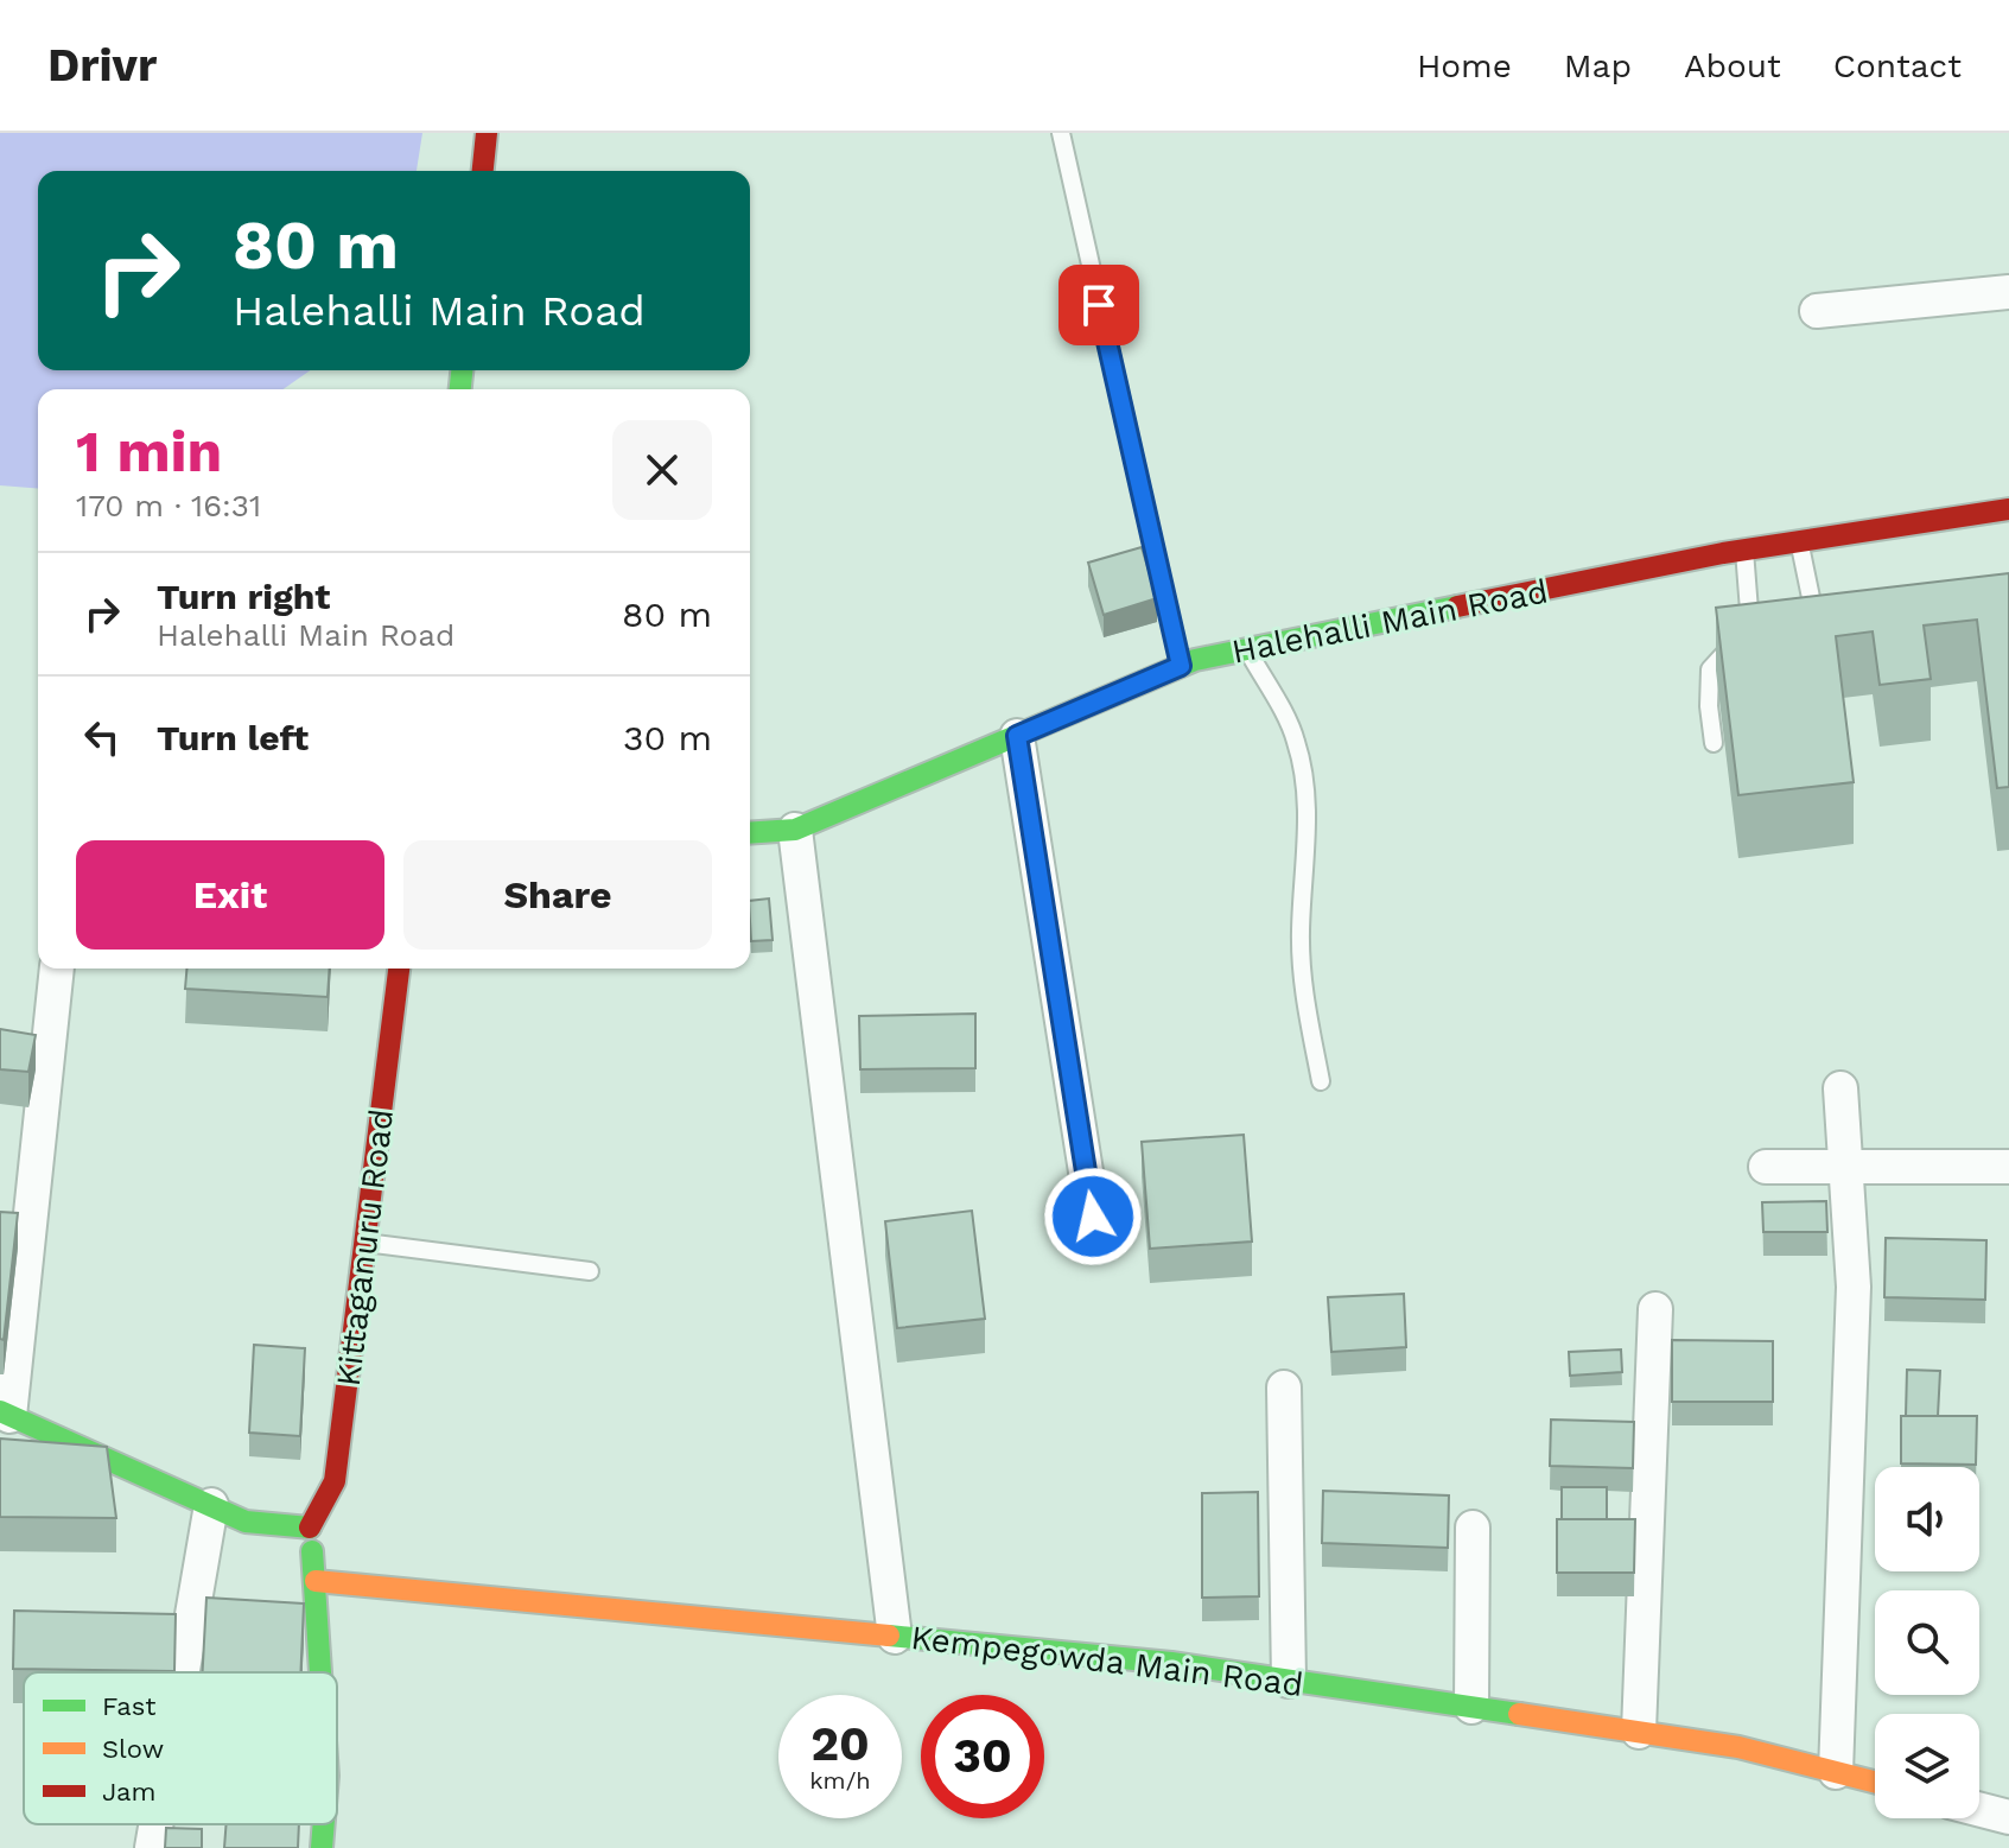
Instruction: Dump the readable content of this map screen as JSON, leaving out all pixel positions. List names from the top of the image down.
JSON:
{
  "streets": {
    "street": ["Halehalli Main Road", "Kittaganuru Road", "Kempegowda Main Road"]
  },
  "legend": ["Fast", "Slow", "Jam"],
  "page": {
    "header": "Drivr",
    "nav": [
      "Home",
      "Map",
      "About",
      "Contact"
    ],
    "turn": ["80 m", "Halehalli Main Road"],
    "heading": ["1 min", "170 m · 16:31"],
    "list": [
      {
        "name": "Turn right",
        "note": "Halehalli Main Road",
        "value": "80 m"
      },
      {
        "name": "Turn left",
        "value": "30 m"
      }
    ],
    "buttons": ["Exit", "Share"],
    "speed": "20 km/h",
    "limit": "30"
  }
}
